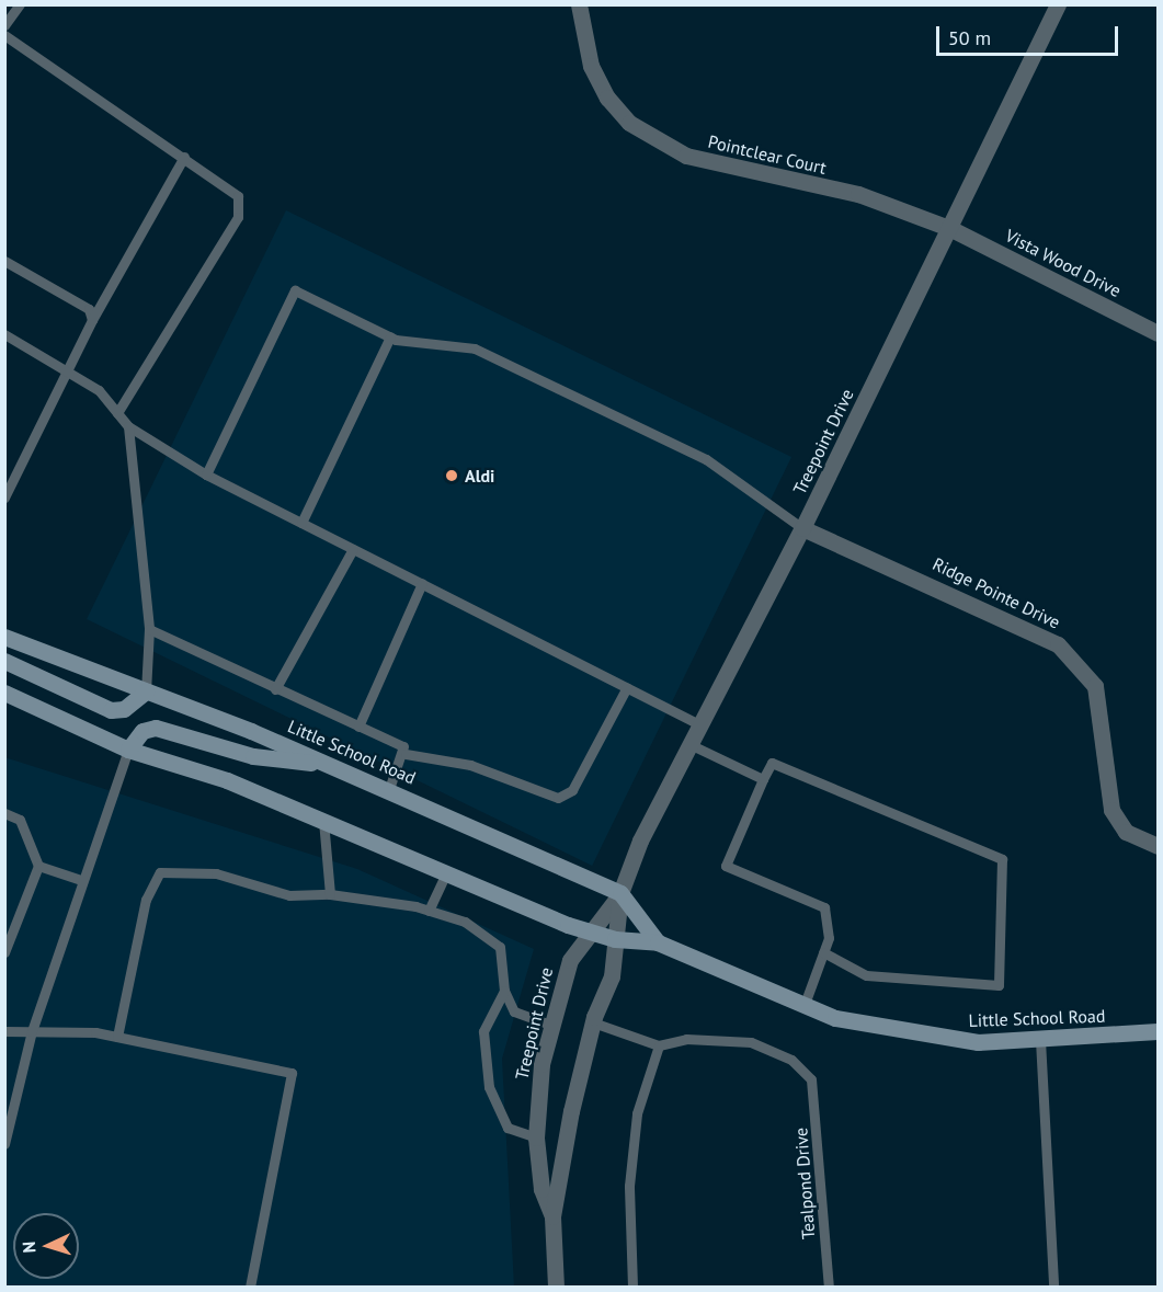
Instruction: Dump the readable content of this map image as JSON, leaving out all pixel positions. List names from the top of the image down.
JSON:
{
  "streets": {
    "main road": ["Little School Road"],
    "street": [
      "Pointclear Court",
      "Vista Wood Drive",
      "Treepoint Drive",
      "Ridge Pointe Drive"
    ],
    "lane": ["Tealpond Drive"]
  },
  "crossings": [
    ["Pointclear Court", "Vista Wood Drive"],
    ["Pointclear Court", "Treepoint Drive"],
    ["Vista Wood Drive", "Treepoint Drive"],
    ["Treepoint Drive", "Ridge Pointe Drive"],
    ["Treepoint Drive", "Little School Road"]
  ],
  "places": ["Aldi"],
  "scale_bar": "50 m",
  "north": "left"
}
